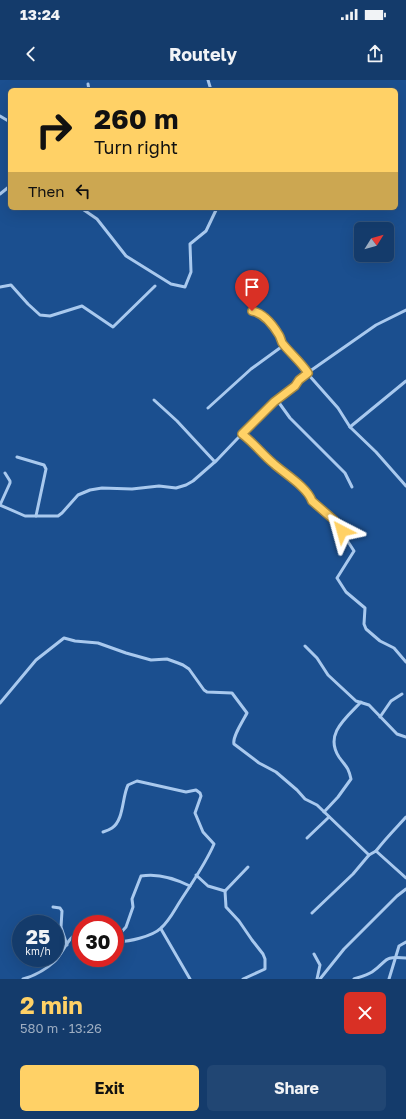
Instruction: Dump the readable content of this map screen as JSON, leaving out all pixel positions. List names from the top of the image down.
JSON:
{
  "north": "top right",
  "page": {
    "status": "13:24",
    "header": "Routely",
    "turn": ["260 m", "Turn right"],
    "then": "Then",
    "speed": "25 km/h",
    "limit": "30",
    "heading": ["2 min", "580 m · 13:26"],
    "buttons": ["Exit", "Share"]
  }
}
